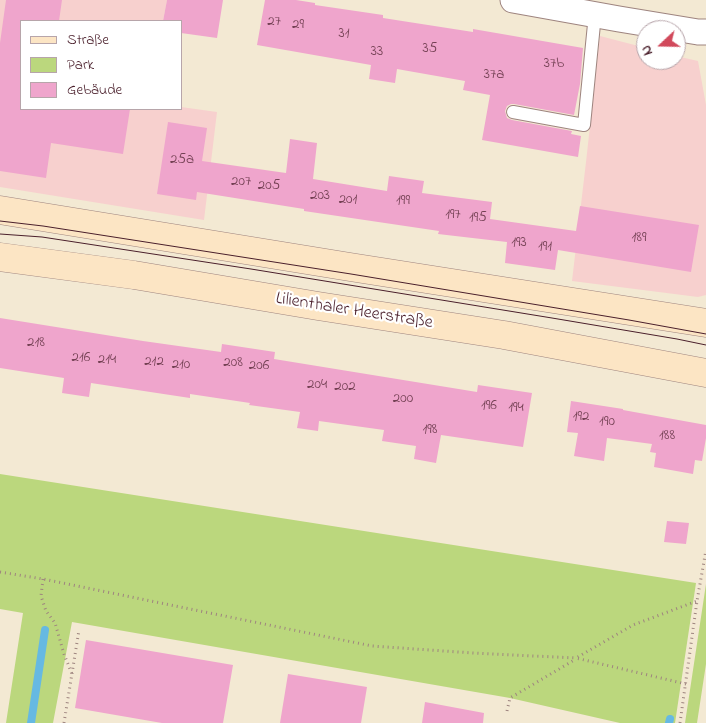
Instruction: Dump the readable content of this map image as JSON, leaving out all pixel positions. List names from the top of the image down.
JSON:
{
  "streets": {
    "main road": ["Lilienthaler Heerstraße"]
  },
  "house_numbers": [
    "27",
    "29",
    "31",
    "35",
    "33",
    "37b",
    "37a",
    "25a",
    "207",
    "205",
    "203",
    "201",
    "199",
    "197",
    "195",
    "189",
    "193",
    "191",
    "218",
    "216",
    "214",
    "212",
    "208",
    "210",
    "206",
    "204",
    "202",
    "200",
    "196",
    "194",
    "192",
    "190",
    "198",
    "188"
  ],
  "legend": ["Straße", "Park", "Gebäude"],
  "north": "left"
}
